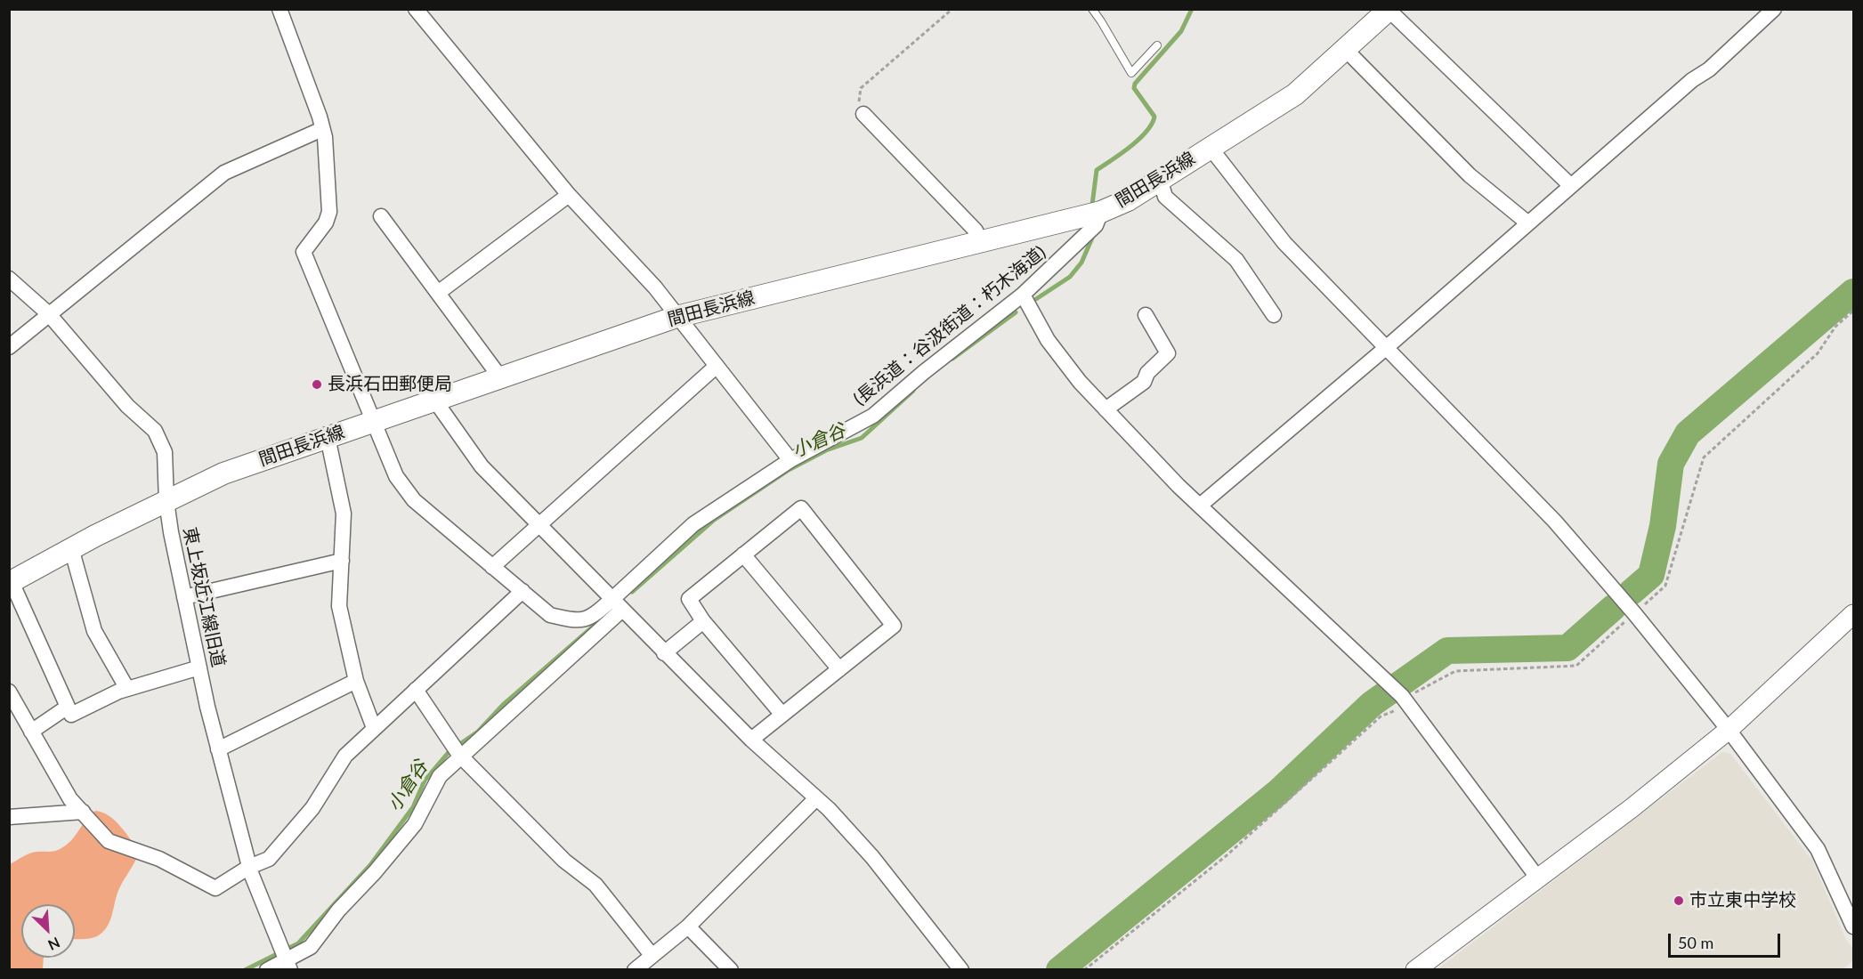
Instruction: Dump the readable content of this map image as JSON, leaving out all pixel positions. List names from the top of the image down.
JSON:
{
  "streets": {
    "main road": ["間田長浜線"],
    "street": ["(長浜道：谷汲街道：朽木海道)", "東上坂近江線旧道"]
  },
  "crossings": [
    ["間田長浜線", "(長浜道：谷汲街道：朽木海道)"],
    ["間田長浜線", "東上坂近江線旧道"]
  ],
  "water": ["小倉谷"],
  "places": ["長浜石田郵便局", "市立東中学校"],
  "scale_bar": "50 m",
  "north": "bottom right"
}
